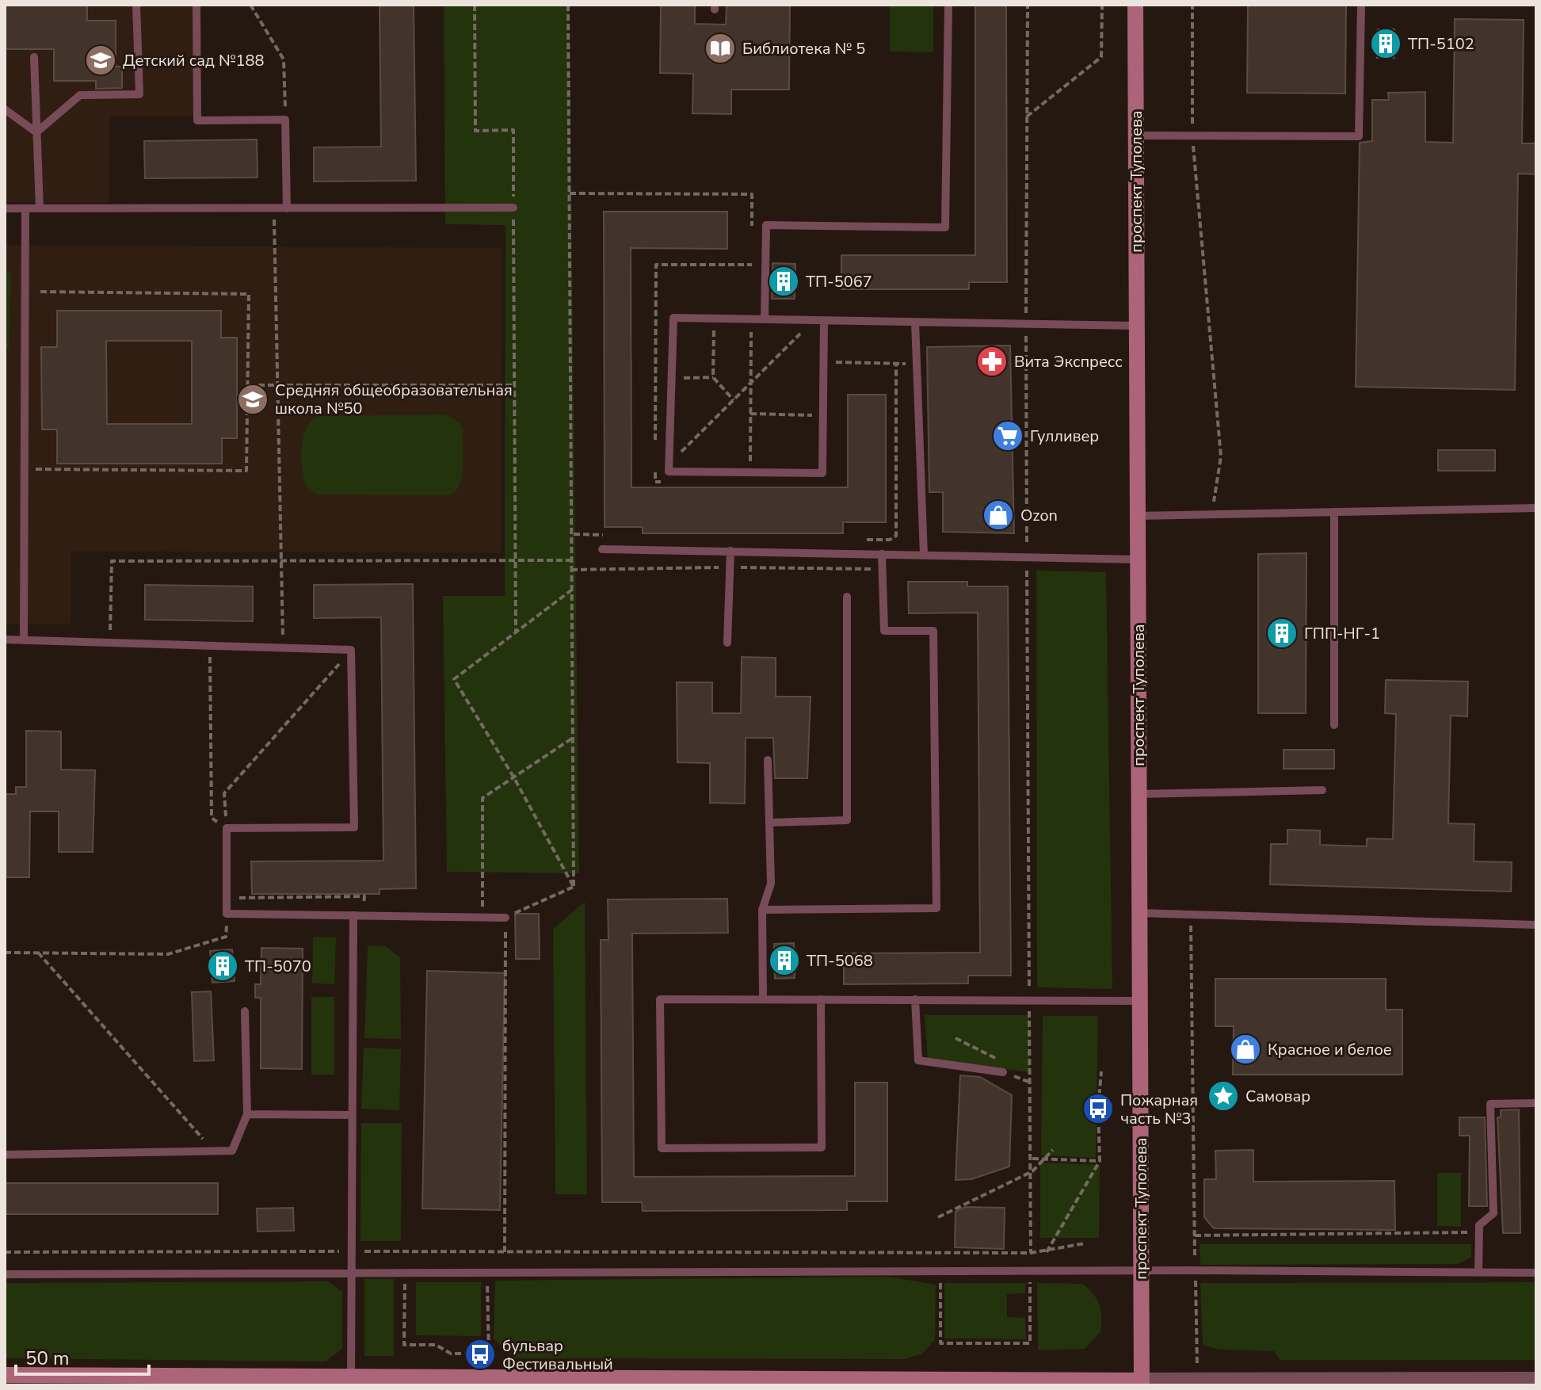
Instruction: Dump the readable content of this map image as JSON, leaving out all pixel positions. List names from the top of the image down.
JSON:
{
  "streets": {
    "main road": ["проспект Туполева"]
  },
  "places": {
    "building": [
      "ТП-5102",
      "ТП-5067",
      "ГПП-НГ-1",
      "ТП-5068",
      "ТП-5070"
    ],
    "library": ["Библиотека № 5"],
    "school or university": ["Детский сад №188", "Средняя общеобразовательная школа №50"],
    "pharmacy": ["Вита Экспресс"],
    "supermarket": ["Гулливер"],
    "shop": ["Ozon", "Красное и белое"],
    "place": ["Самовар"],
    "bus stop": ["Пожарная часть №3", "бульвар Фестивальный"]
  },
  "scale_bar": "50 m"
}
